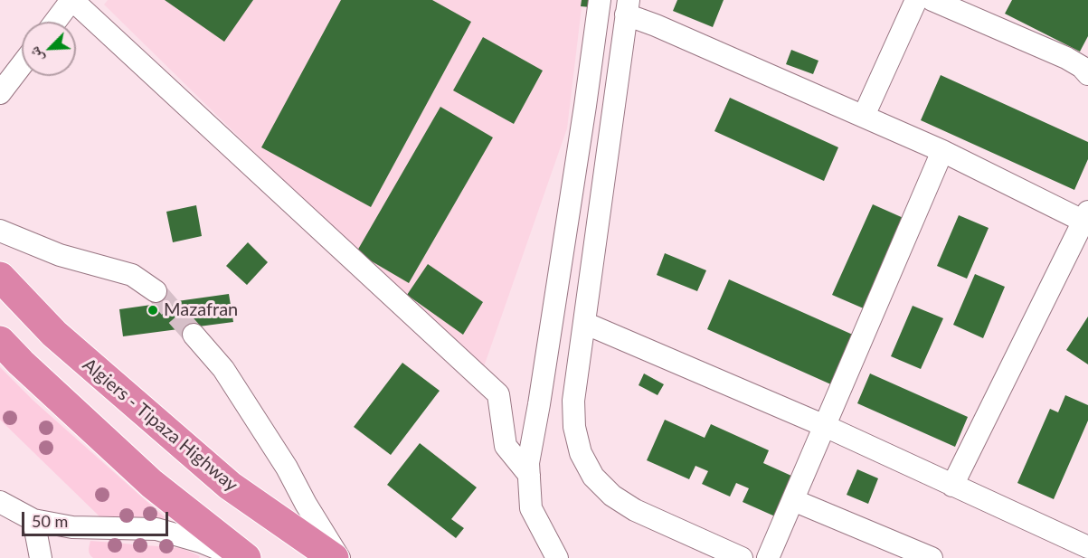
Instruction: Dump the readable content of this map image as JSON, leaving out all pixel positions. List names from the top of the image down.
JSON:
{
  "streets": {
    "highway": ["Algiers - Tipaza Highway"]
  },
  "places": ["Mazafran"],
  "scale_bar": "50 m",
  "north": "bottom left"
}
